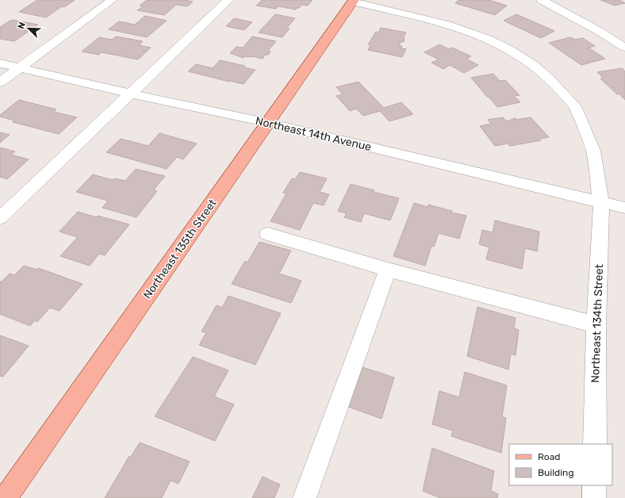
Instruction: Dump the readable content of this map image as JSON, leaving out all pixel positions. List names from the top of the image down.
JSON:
{
  "streets": {
    "main road": ["Northeast 135th Street"],
    "street": ["Northeast 14th Avenue", "Northeast 134th Street"]
  },
  "crossings": [
    ["Northeast 14th Avenue", "Northeast 135th Street"],
    ["Northeast 14th Avenue", "Northeast 134th Street"],
    ["Northeast 135th Street", "Northeast 134th Street"]
  ],
  "legend": ["Road", "Building"],
  "north": "top left"
}
